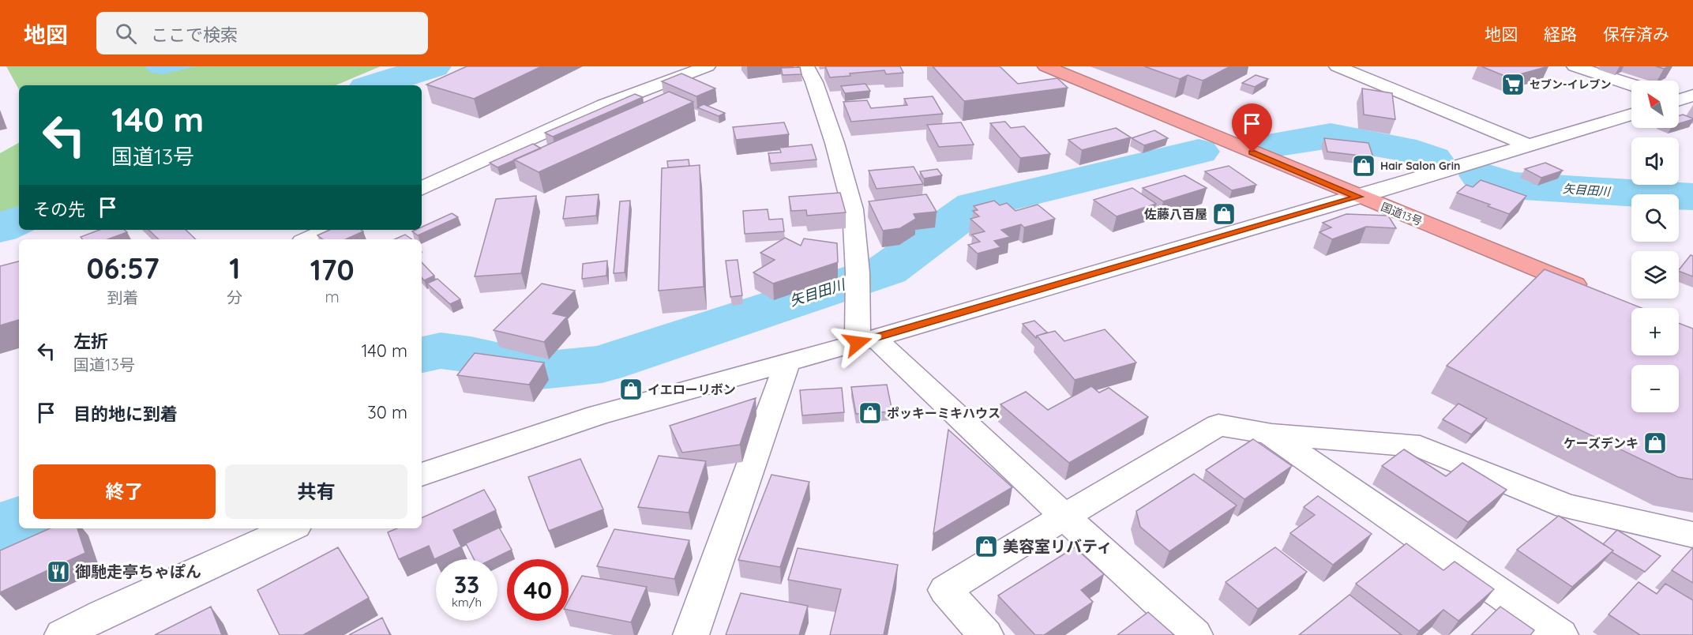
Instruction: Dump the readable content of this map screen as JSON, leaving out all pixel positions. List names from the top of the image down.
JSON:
{
  "streets": {
    "highway": ["国道13号"]
  },
  "water": ["矢目田川"],
  "places": {
    "supermarket": ["セブン-イレブン"],
    "shop": [
      "Hair Salon Grin",
      "佐藤八百屋",
      "イエローリボン",
      "ポッキーミキハウス",
      "ケーズデンキ",
      "美容室リバティ"
    ],
    "restaurant": ["御馳走亭ちゃぽん"]
  },
  "north": "top left",
  "page": {
    "header": "地図",
    "search": "ここで検索",
    "nav": ["地図", "経路", "保存済み"],
    "map_buttons": ["+", "−"],
    "turn": ["140 m", "国道13号"],
    "then": "その先",
    "eta": [
      "06:57",
      "到着",
      "1",
      "分",
      "170",
      "m"
    ],
    "list": [
      {
        "name": "左折",
        "note": "国道13号",
        "value": "140 m"
      },
      {
        "name": "目的地に到着",
        "value": "30 m"
      }
    ],
    "buttons": ["終了", "共有"],
    "speed": "33 km/h",
    "limit": "40"
  }
}
